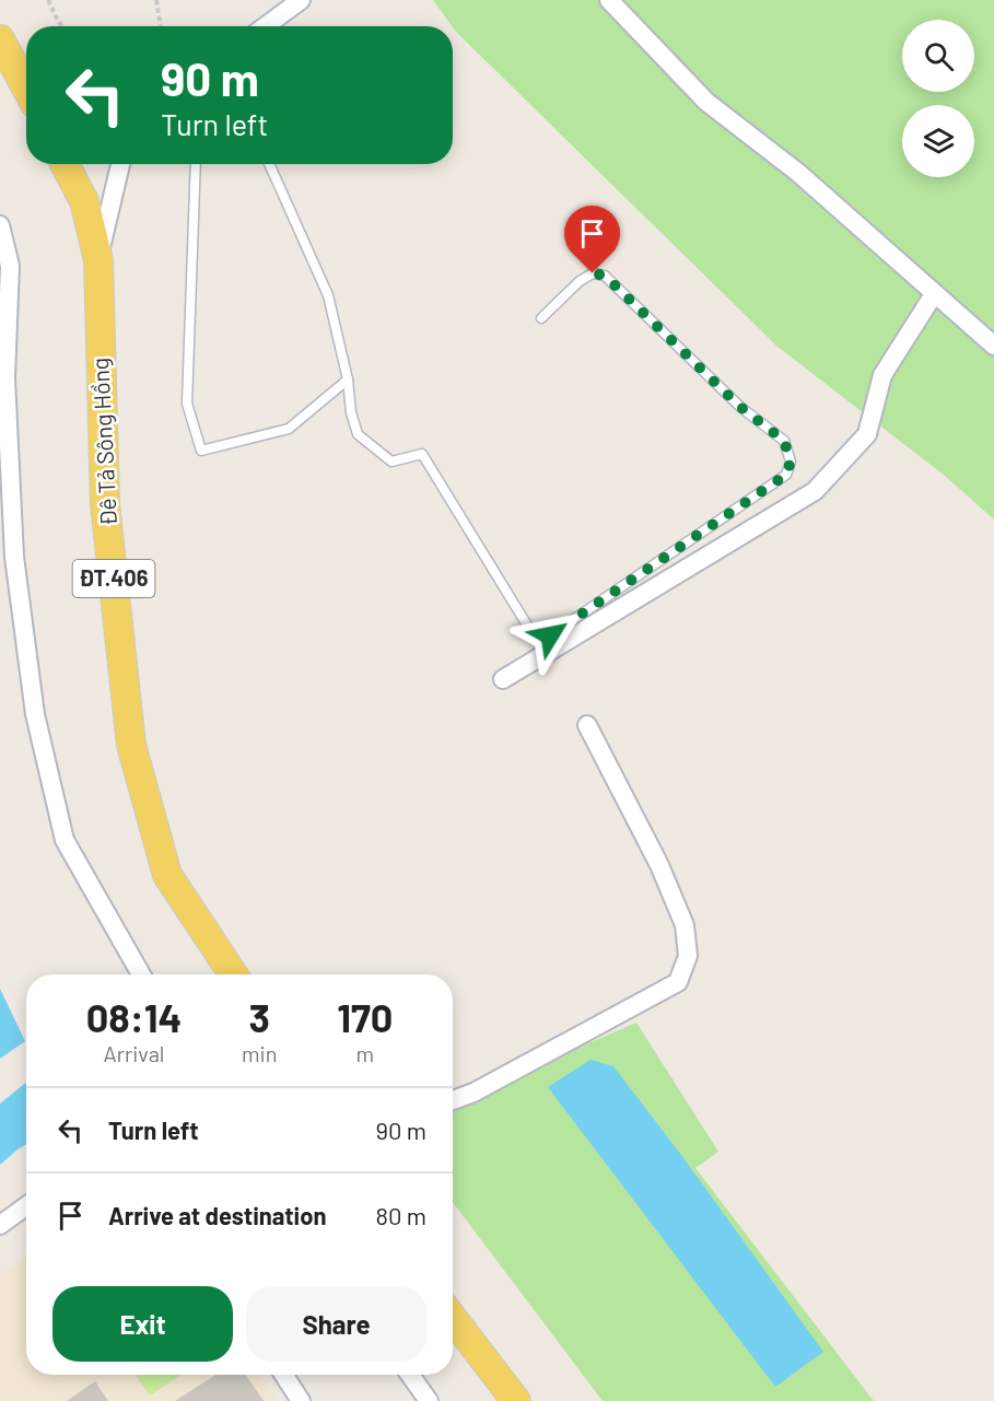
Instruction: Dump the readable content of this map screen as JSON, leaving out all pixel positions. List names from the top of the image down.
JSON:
{
  "streets": {
    "main road": ["Đê Tả Sông Hồng", "ĐT.406"]
  },
  "page": {
    "turn": ["90 m", "Turn left"],
    "eta": [
      "08:14",
      "Arrival",
      "3",
      "min",
      "170",
      "m"
    ],
    "list": [
      {
        "name": "Turn left",
        "value": "90 m"
      },
      {
        "name": "Arrive at destination",
        "value": "80 m"
      }
    ],
    "buttons": ["Exit", "Share"]
  }
}
